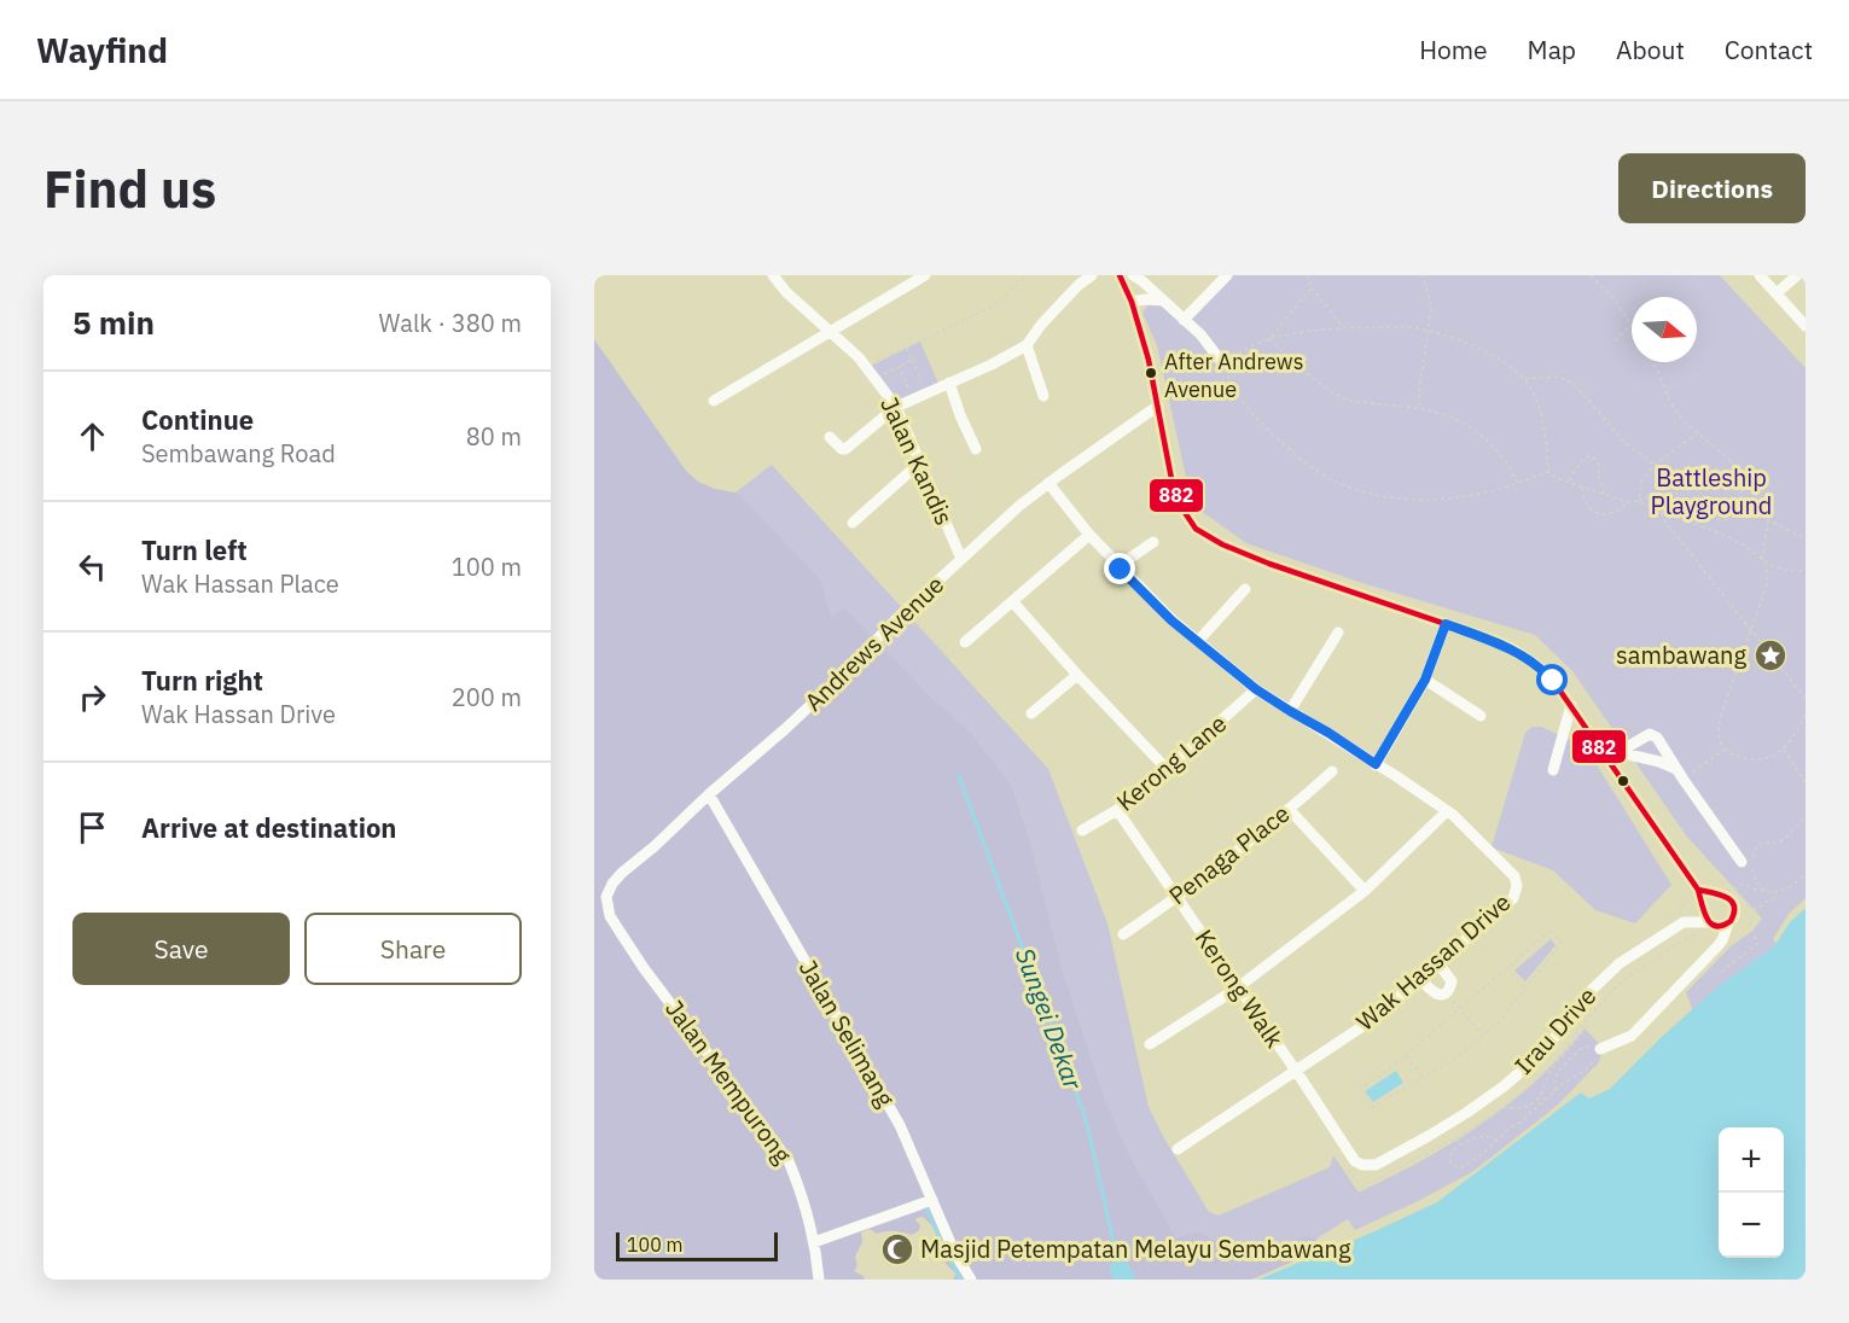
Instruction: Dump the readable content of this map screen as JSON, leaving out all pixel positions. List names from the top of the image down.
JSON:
{
  "streets": {
    "street": [
      "Jalan Kandis",
      "Andrews Avenue",
      "Kerong Lane",
      "Penaga Place",
      "Wak Hassan Drive",
      "Kerong Walk",
      "Irau Drive",
      "Jalan Selimang",
      "Jalan Mempurong"
    ]
  },
  "crossings": [
    ["Jalan Kandis", "Andrews Avenue"],
    ["Andrews Avenue", "Wak Hassan Drive"],
    ["Andrews Avenue", "Jalan Selimang"],
    ["Andrews Avenue", "Jalan Mempurong"],
    ["Kerong Lane", "Wak Hassan Drive"],
    ["Kerong Lane", "Kerong Walk"],
    ["Penaga Place", "Kerong Walk"],
    ["Wak Hassan Drive", "Kerong Walk"],
    ["Kerong Walk", "Irau Drive"]
  ],
  "water": ["Sungei Dekar"],
  "parks": ["Battleship Playground"],
  "places": {
    "other": ["After Andrews Avenue"],
    "place": ["sambawang"],
    "mosque": ["Masjid Petempatan Melayu Sembawang"]
  },
  "lines": ["transit line 882"],
  "scale_bar": "100 m",
  "north": "right",
  "page": {
    "header": "Wayfind",
    "nav": [
      "Home",
      "Map",
      "About",
      "Contact"
    ],
    "buttons": [
      "Directions",
      ["Save", "Share"]
    ],
    "title": "Find us",
    "heading": ["5 min", "Walk · 380 m"],
    "list": [
      ["Continue", "Sembawang Road", "80 m"],
      ["Turn left", "Wak Hassan Place", "100 m"],
      ["Turn right", "Wak Hassan Drive", "200 m"],
      "Arrive at destination"
    ],
    "map_buttons": ["+", "−"],
    "scale": "100 m"
  }
}
